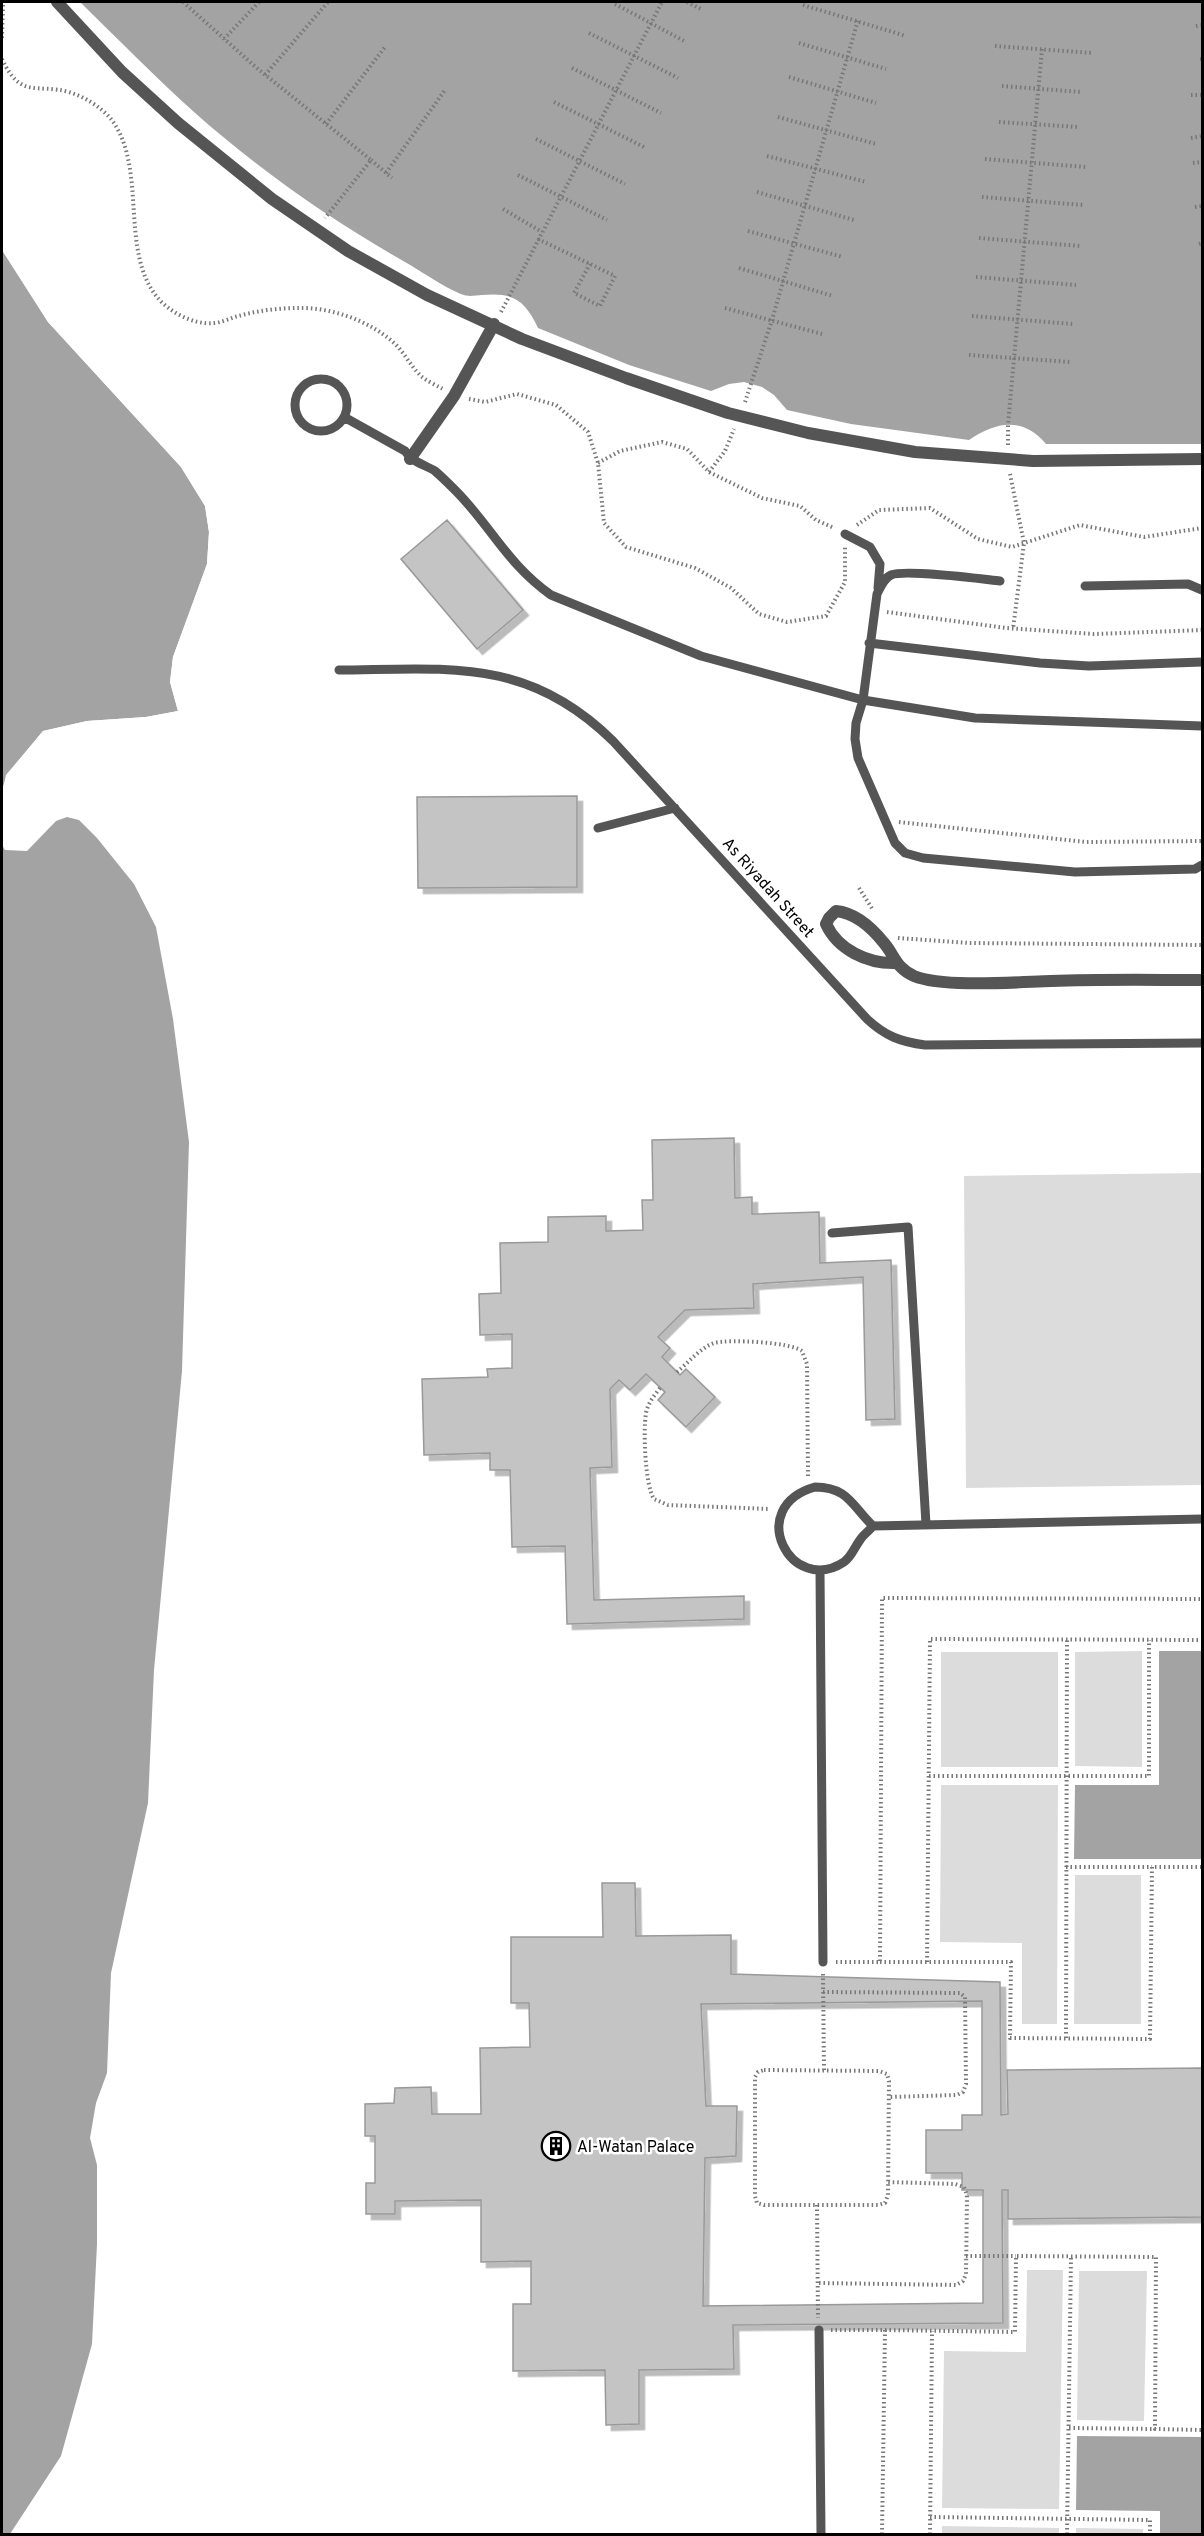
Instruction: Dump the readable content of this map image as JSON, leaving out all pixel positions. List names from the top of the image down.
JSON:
{
  "streets": {
    "street": ["As Riyadah Street"]
  },
  "places": {
    "building": ["Al-Watan Palace"]
  }
}
